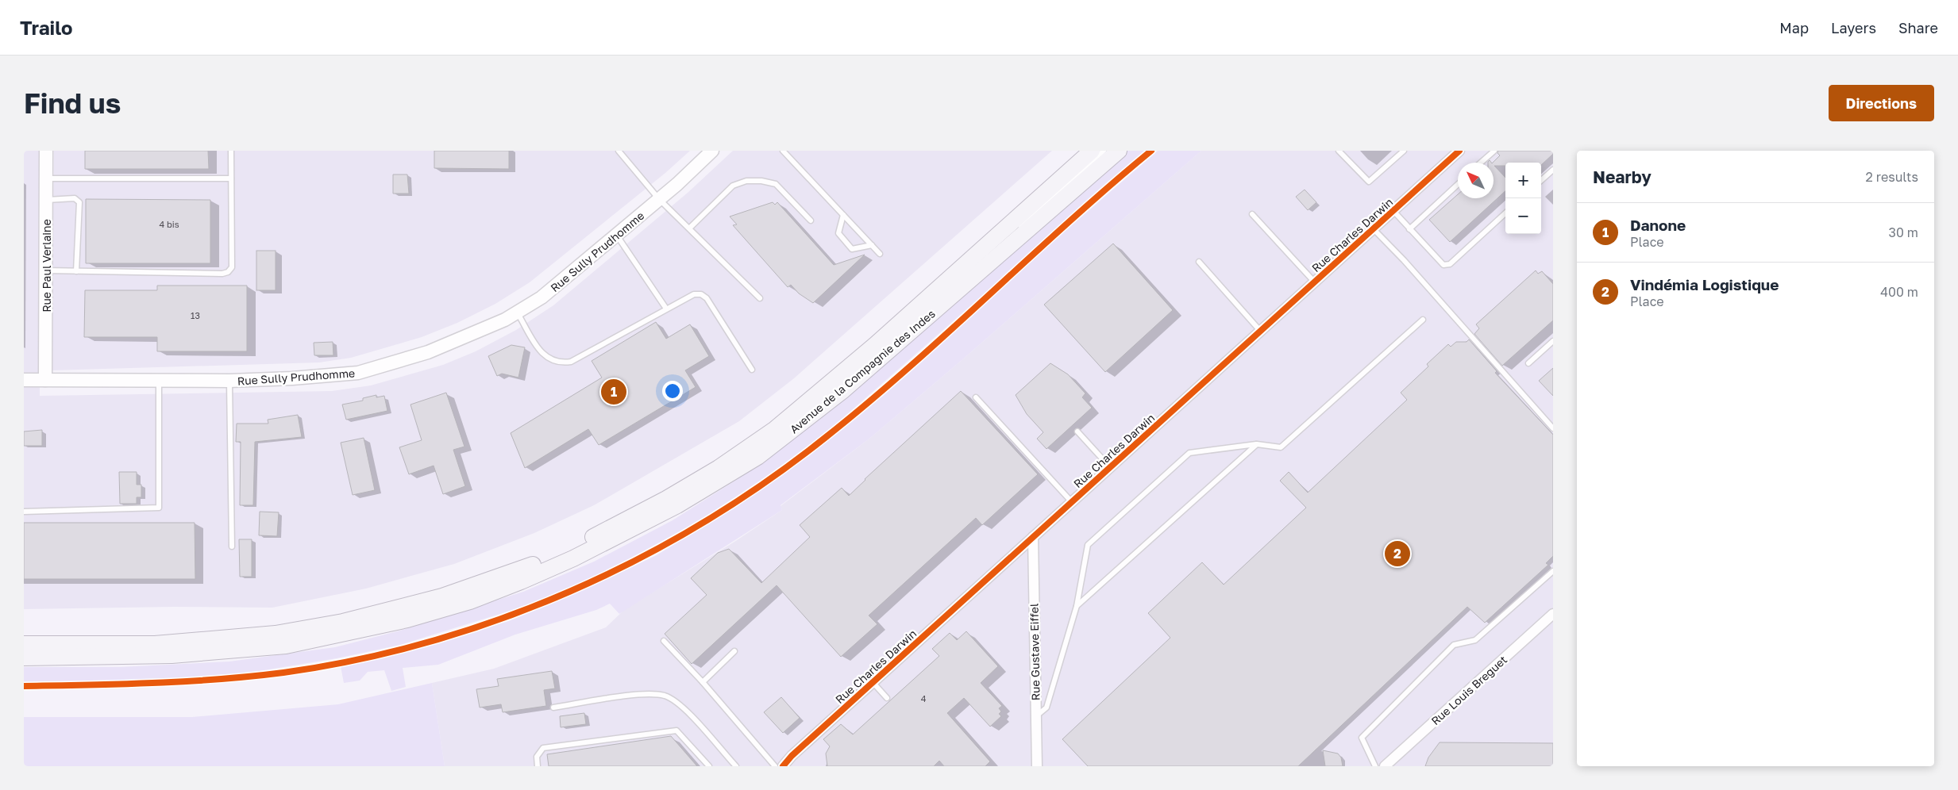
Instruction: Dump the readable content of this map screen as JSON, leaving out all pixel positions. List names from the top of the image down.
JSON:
{
  "streets": {
    "main road": ["Avenue de la Compagnie des Indes"],
    "street": [
      "Rue Charles Darwin",
      "Rue Sully Prudhomme",
      "Rue Paul Verlaine",
      "Rue Gustave Eiffel",
      "Rue Louis Breguet"
    ]
  },
  "crossings": [
    ["Rue Charles Darwin", "Rue Gustave Eiffel"],
    ["Rue Sully Prudhomme", "Rue Paul Verlaine"]
  ],
  "house_numbers": ["4 bis", "13", "4"],
  "north": "top left",
  "page": {
    "header": "Trailo",
    "nav": ["Map", "Layers", "Share"],
    "buttons": "Directions",
    "title": "Find us",
    "heading": ["Nearby", "2 results"],
    "map_buttons": ["+", "−"],
    "list": [
      {
        "mark": "1",
        "name": "Danone",
        "note": "Place",
        "value": "30 m"
      },
      {
        "mark": "2",
        "name": "Vindémia Logistique",
        "note": "Place",
        "value": "400 m"
      }
    ],
    "pins": ["1", "2"]
  }
}
